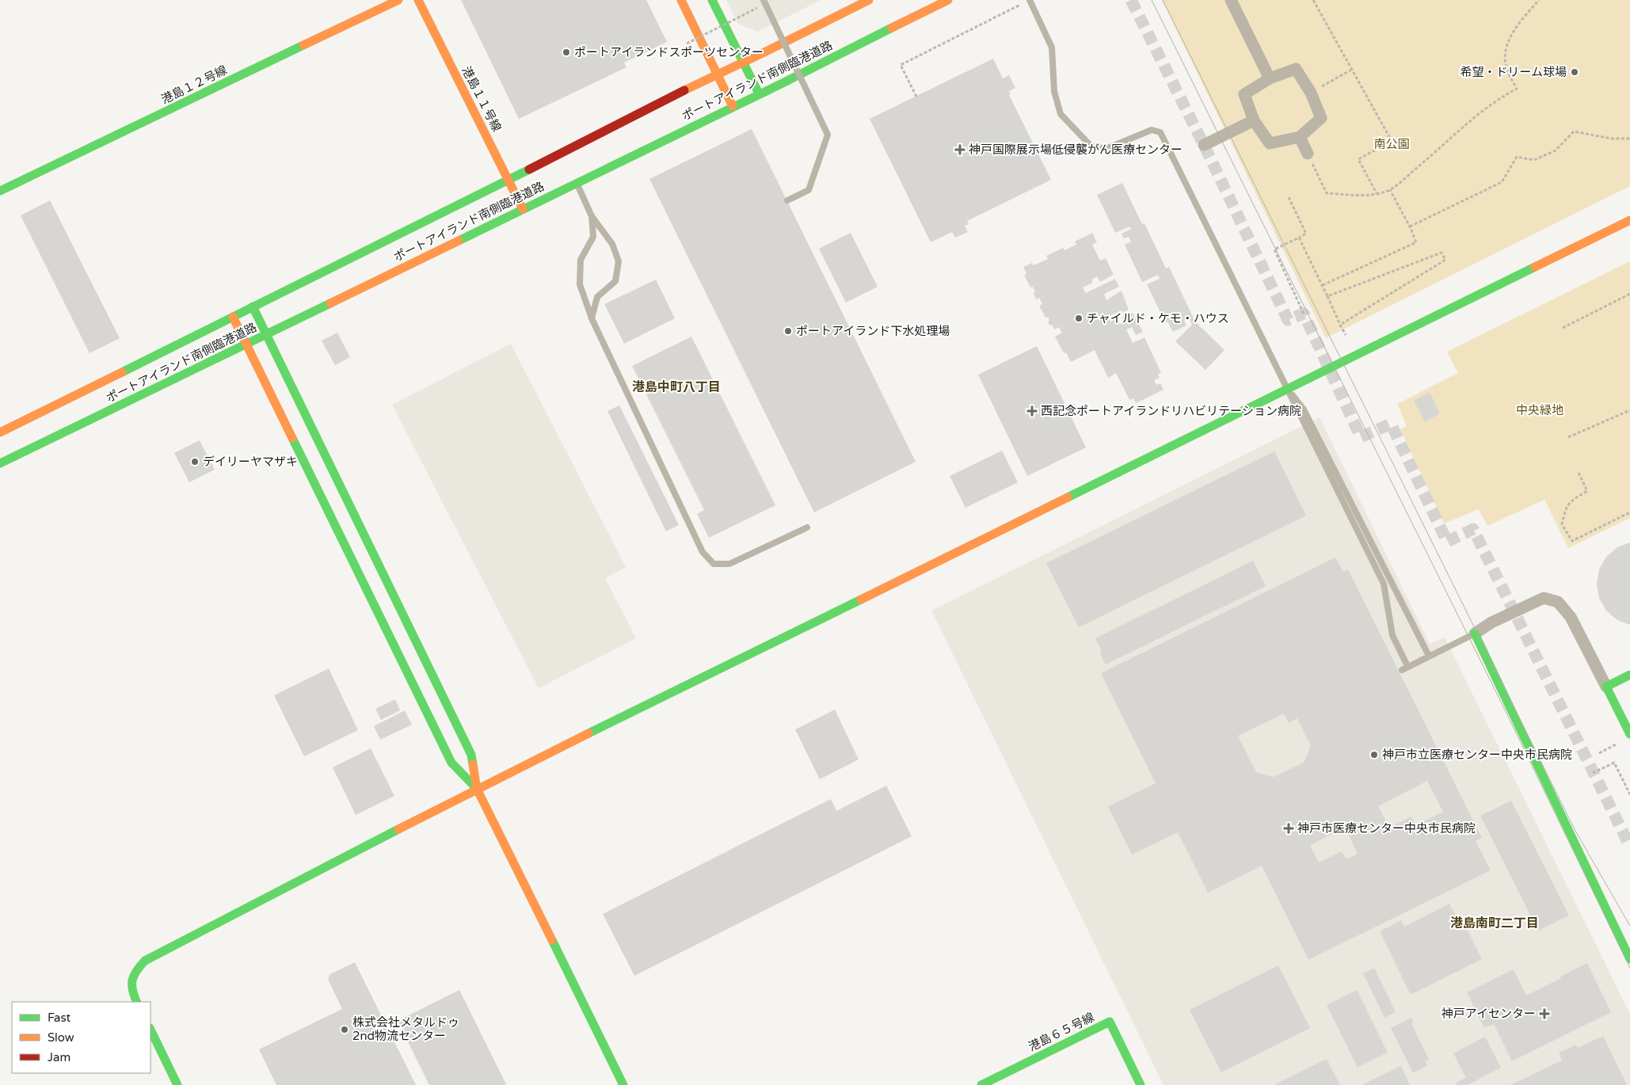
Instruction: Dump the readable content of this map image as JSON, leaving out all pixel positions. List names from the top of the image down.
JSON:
{
  "streets": {
    "street": [
      "ポートアイランド南側臨港道路",
      "港島１２号線",
      "港島１１号線",
      "港島６５号線"
    ]
  },
  "crossings": [
    ["ポートアイランド南側臨港道路", "港島１１号線"]
  ],
  "districts": ["港島中町八丁目", "港島南町二丁目"],
  "parks": ["南公園", "中央緑地"],
  "places": {
    "other": [
      "ポートアイランドスポーツセンター",
      "希望・ドリーム球場",
      "チャイルド・ケモ・ハウス",
      "ポートアイランド下水処理場",
      "デイリーヤマザキ",
      "神戸市立医療センター中央市民病院",
      "株式会社メタルドゥ 2nd物流センター"
    ],
    "health": [
      "神戸国際展示場低侵襲がん医療センター",
      "西記念ポートアイランドリハビリテーション病院",
      "神戸市医療センター中央市民病院",
      "神戸アイセンター"
    ]
  },
  "legend": ["Fast", "Slow", "Jam"]
}
